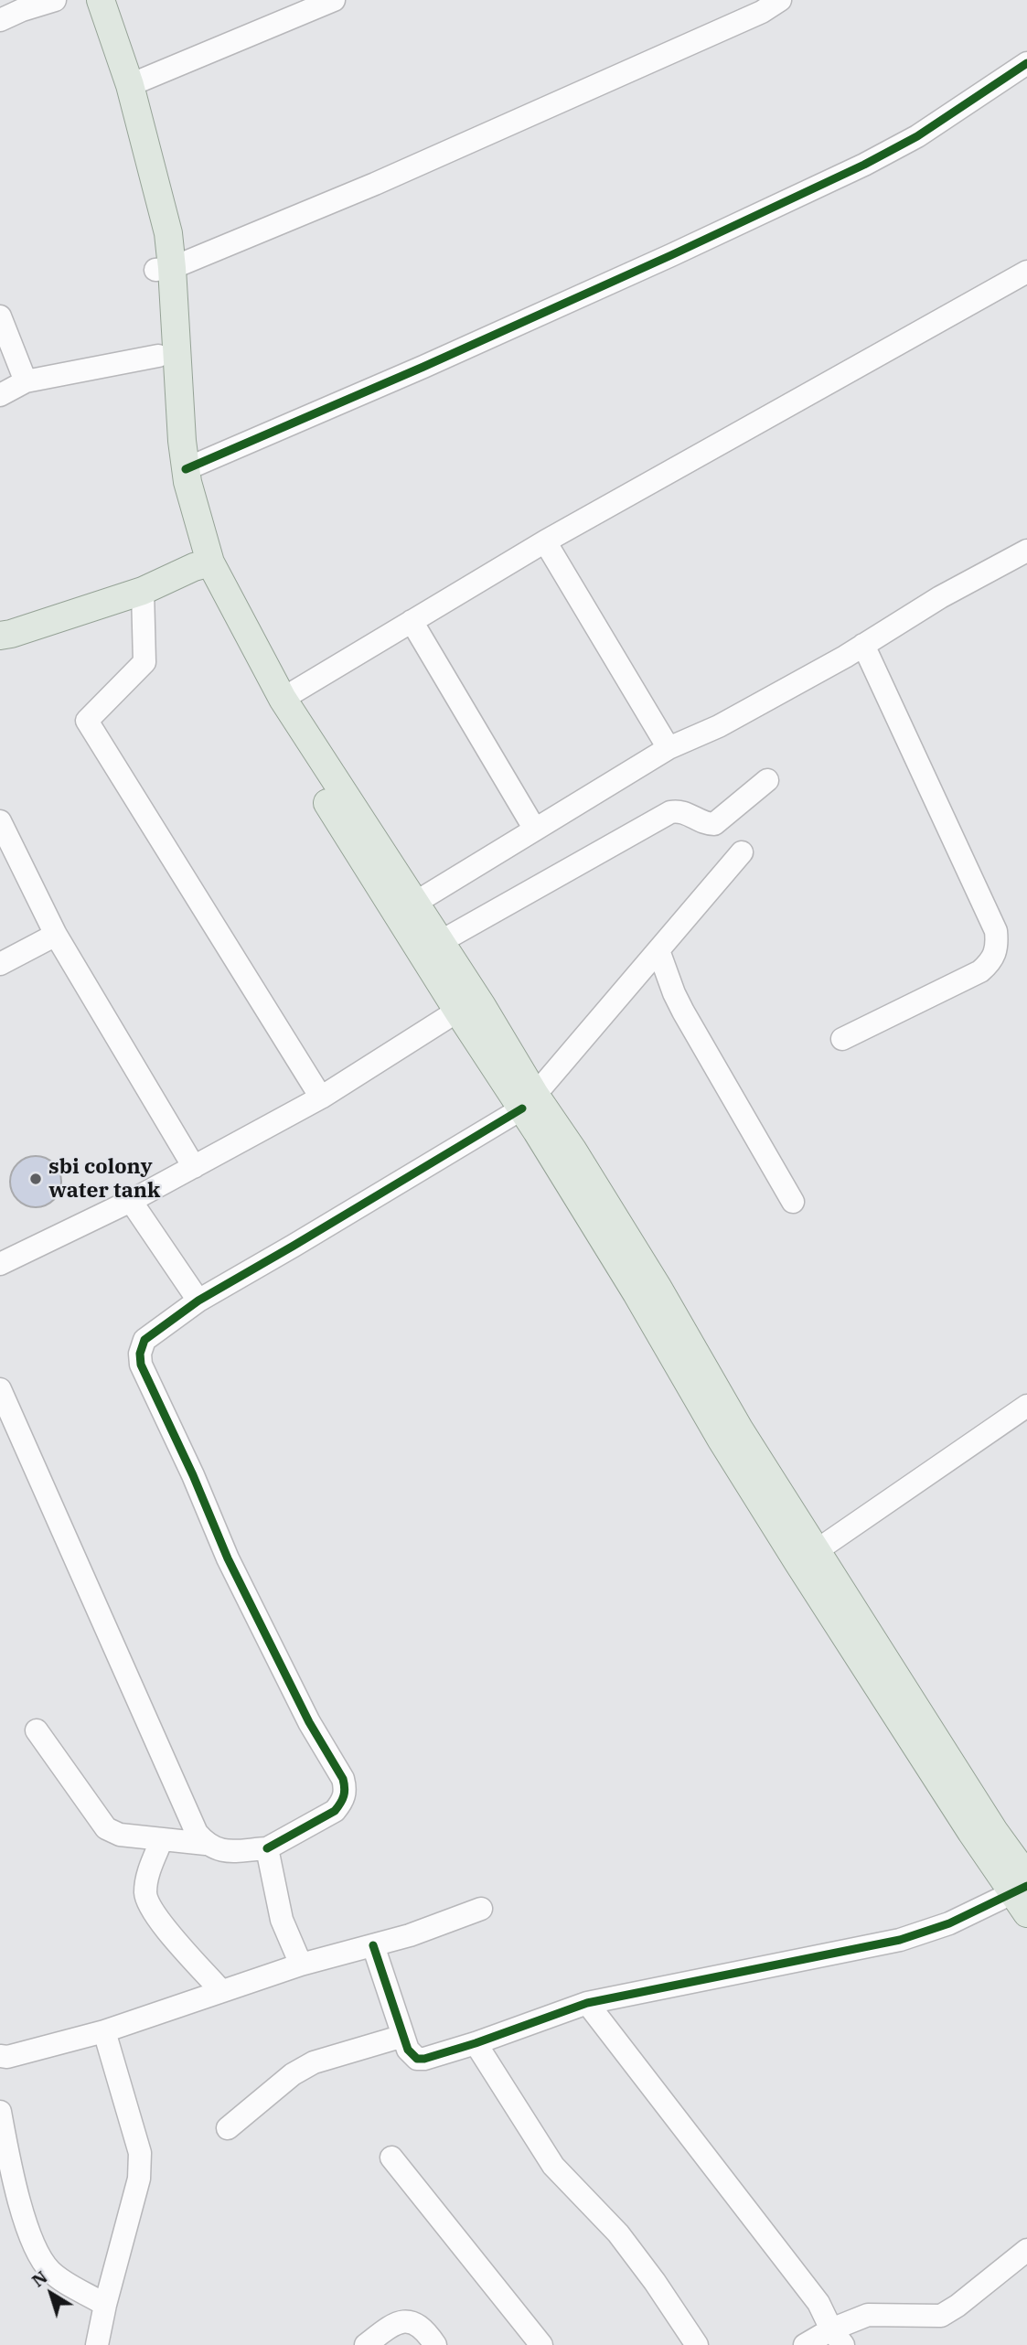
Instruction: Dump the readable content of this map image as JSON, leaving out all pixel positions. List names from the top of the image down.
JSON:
{
  "places": ["sbi colony water tank"],
  "north": "top left"
}
